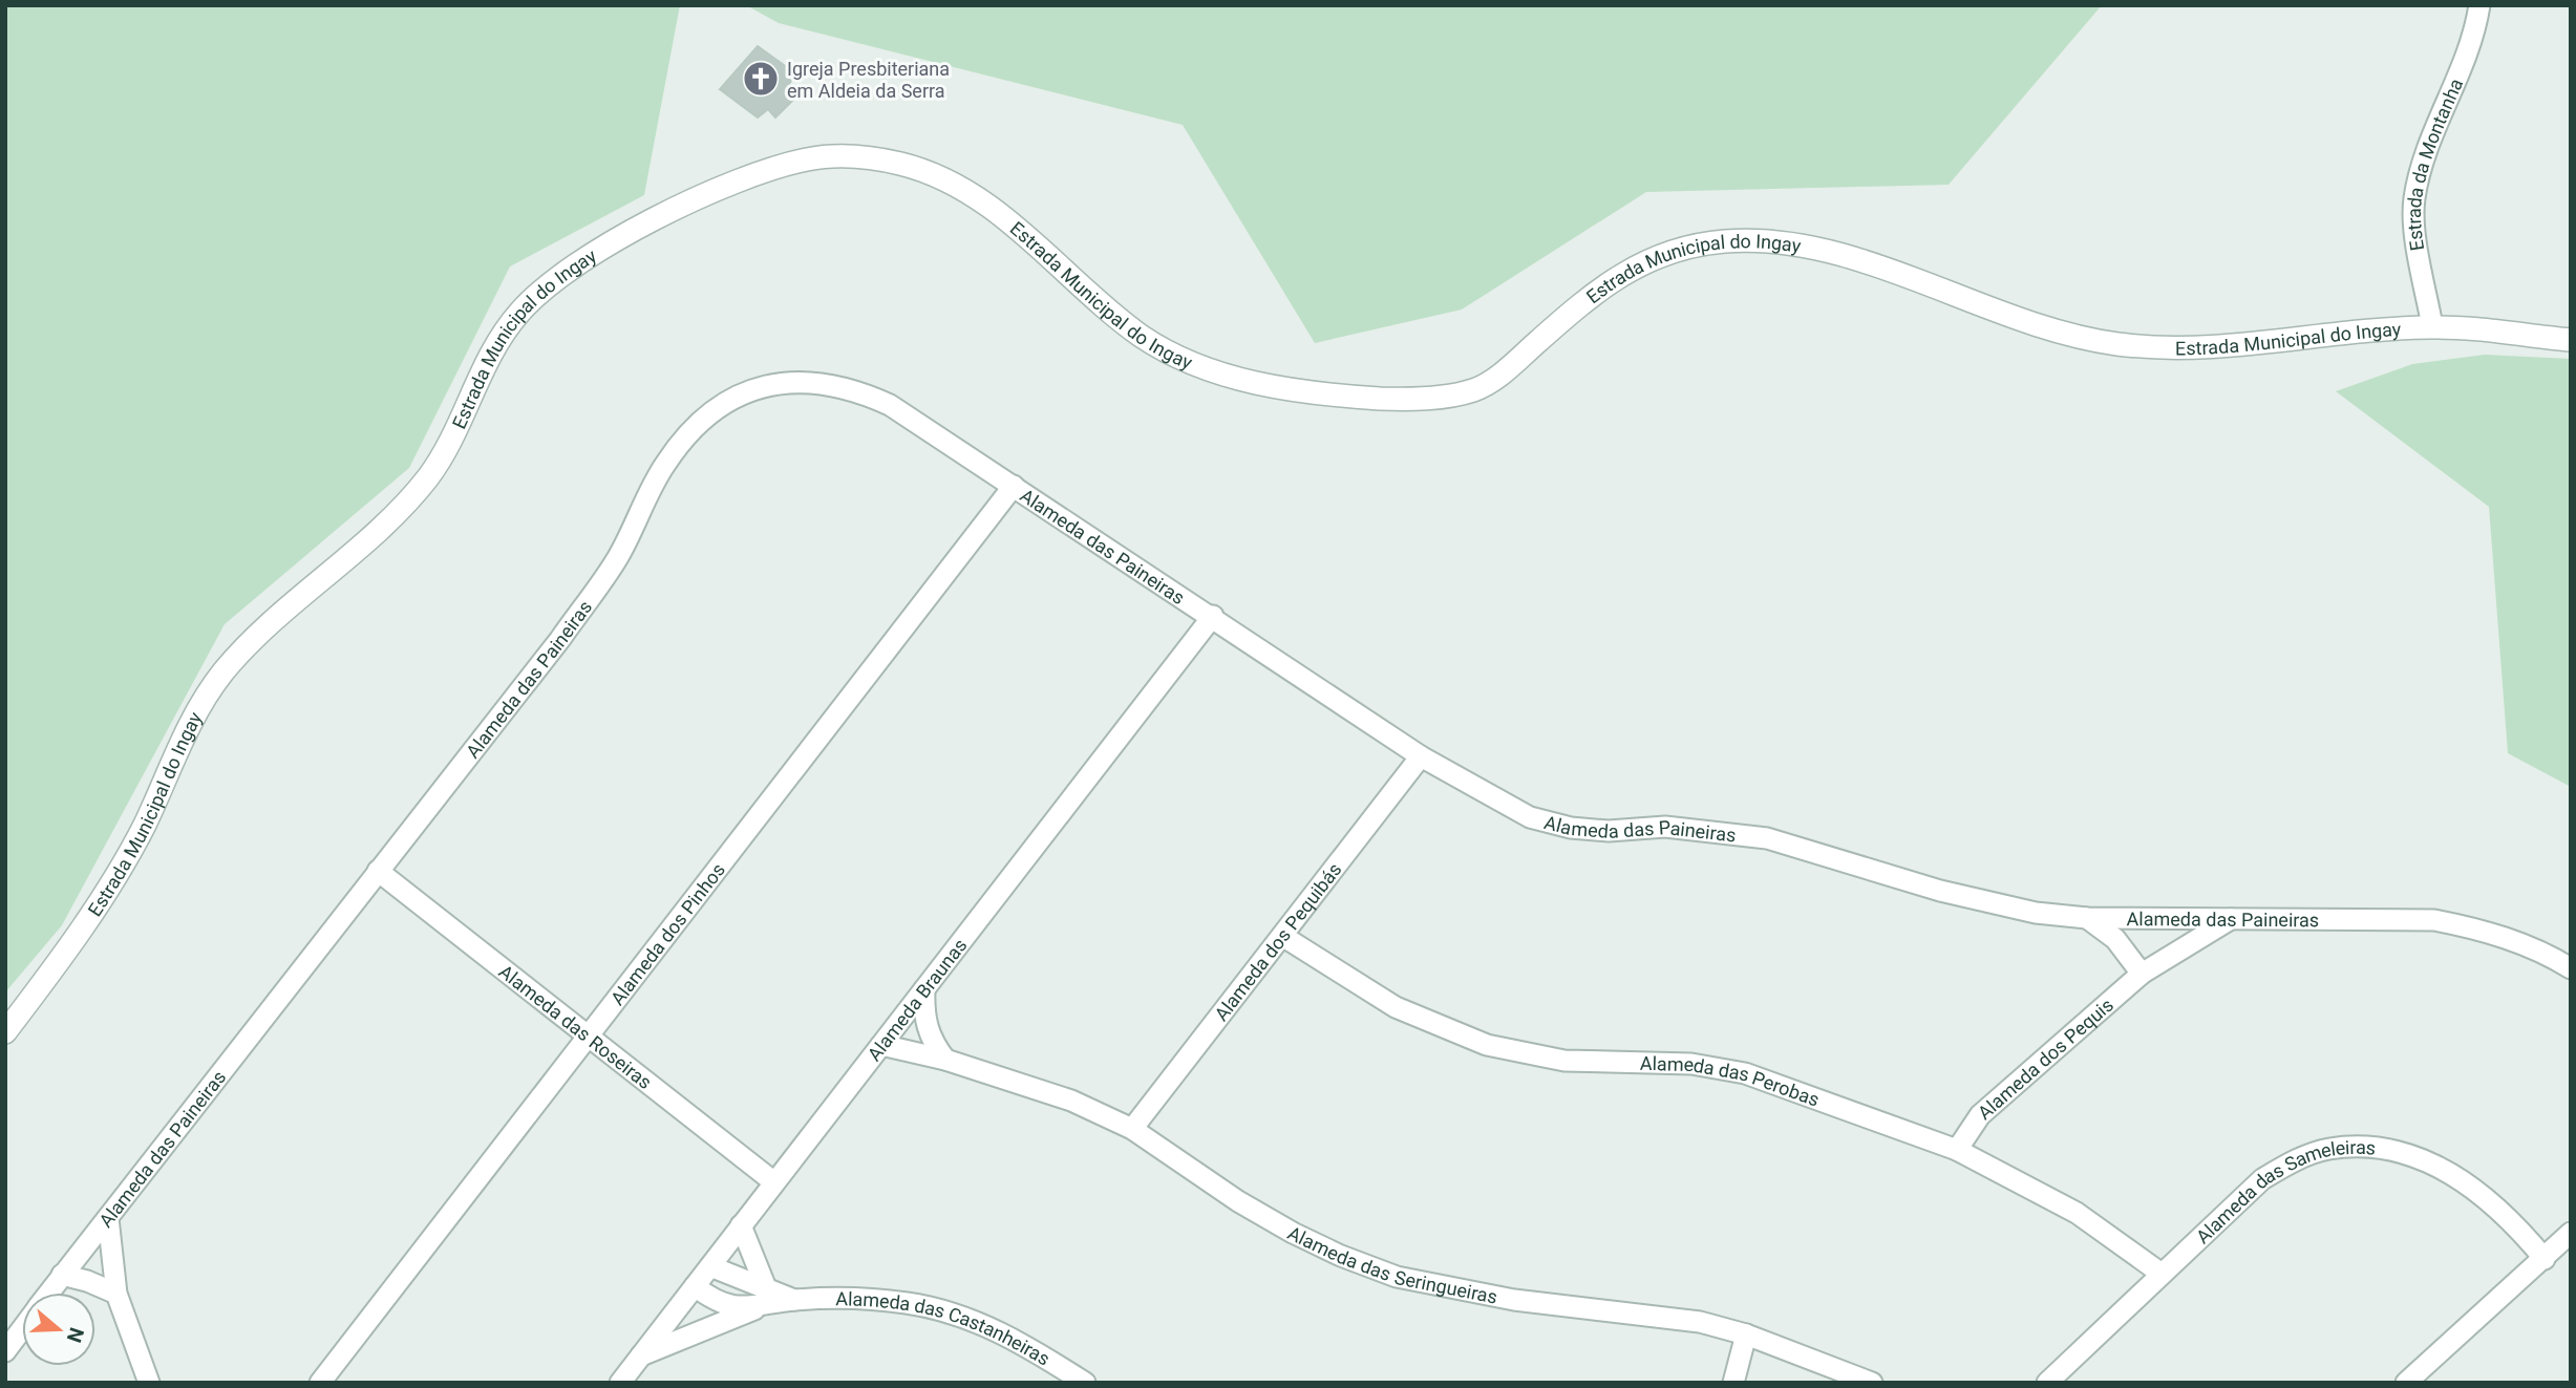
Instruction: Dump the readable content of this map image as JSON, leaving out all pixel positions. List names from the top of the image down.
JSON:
{
  "streets": {
    "street": [
      "Estrada da Montanha",
      "Estrada Municipal do Ingay",
      "Alameda das Paineiras",
      "Alameda dos Pinhos",
      "Alameda dos Pequibás",
      "Alameda Braunas",
      "Alameda das Roseiras",
      "Alameda dos Pequis",
      "Alameda das Perobas",
      "Alameda das Sameleiras",
      "Alameda das Seringueiras",
      "Alameda das Castanheiras"
    ]
  },
  "crossings": [
    ["Estrada da Montanha", "Estrada Municipal do Ingay"],
    ["Alameda das Paineiras", "Alameda dos Pinhos"],
    ["Alameda das Paineiras", "Alameda dos Pequibás"],
    ["Alameda das Paineiras", "Alameda Braunas"],
    ["Alameda das Paineiras", "Alameda das Roseiras"],
    ["Alameda das Paineiras", "Alameda dos Pequis"],
    ["Alameda dos Pinhos", "Alameda das Roseiras"],
    ["Alameda dos Pequibás", "Alameda das Perobas"],
    ["Alameda dos Pequibás", "Alameda das Seringueiras"],
    ["Alameda Braunas", "Alameda das Roseiras"],
    ["Alameda Braunas", "Alameda das Seringueiras"],
    ["Alameda Braunas", "Alameda das Castanheiras"],
    ["Alameda dos Pequis", "Alameda das Perobas"],
    ["Alameda das Perobas", "Alameda das Sameleiras"]
  ],
  "places": {
    "church": ["Igreja Presbiteriana em Aldeia da Serra"]
  },
  "north": "right"
}
